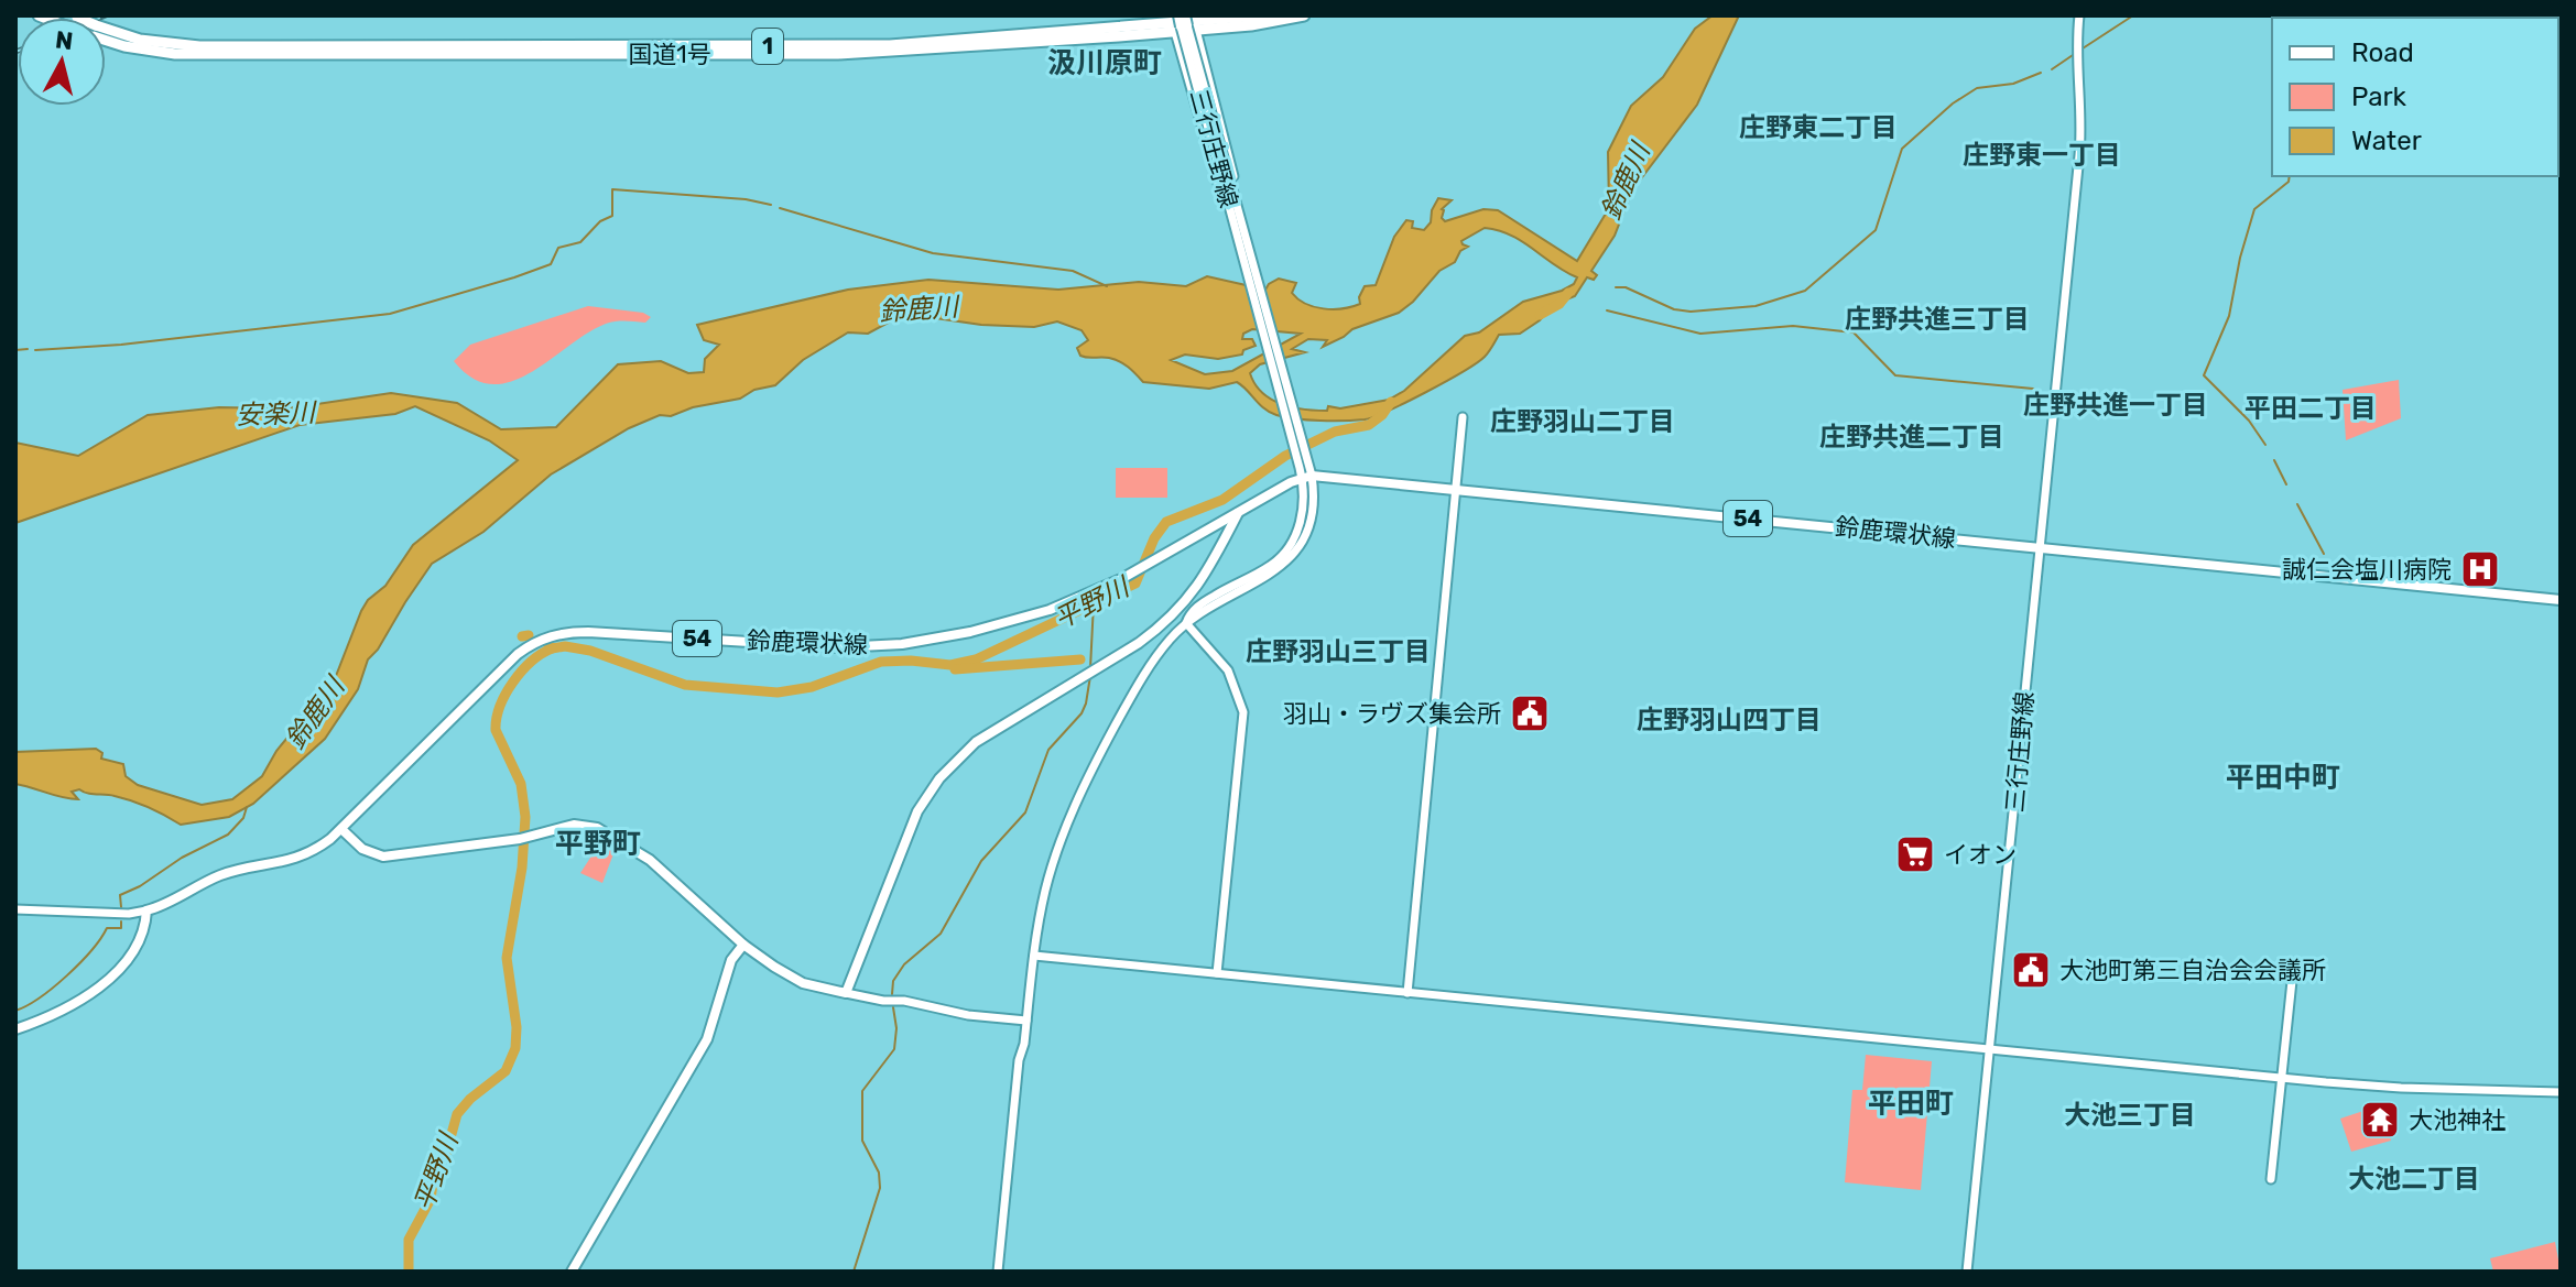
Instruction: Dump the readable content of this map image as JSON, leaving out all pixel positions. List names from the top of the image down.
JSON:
{
  "streets": {
    "highway": ["1", "国道1号"],
    "main road": ["54", "鈴鹿環状線"],
    "street": ["三行庄野線"]
  },
  "crossings": [
    ["国道1号", "三行庄野線"],
    ["三行庄野線", "鈴鹿環状線"]
  ],
  "districts": [
    "汲川原町",
    "庄野東二丁目",
    "庄野東一丁目",
    "庄野共進三丁目",
    "庄野共進一丁目",
    "平田二丁目",
    "庄野羽山二丁目",
    "庄野共進二丁目",
    "庄野羽山三丁目",
    "庄野羽山四丁目",
    "平田中町",
    "平野町",
    "平田町",
    "大池三丁目",
    "大池二丁目"
  ],
  "water": ["鈴鹿川", "安楽川", "平野川"],
  "places": {
    "hospital": ["誠仁会塩川病院"],
    "public building": ["羽山・ラヴズ集会所", "大池町第三自治会会議所"],
    "supermarket": ["イオン"],
    "temple": ["大池神社"]
  },
  "legend": ["Road", "Park", "Water"],
  "north": "top"
}
